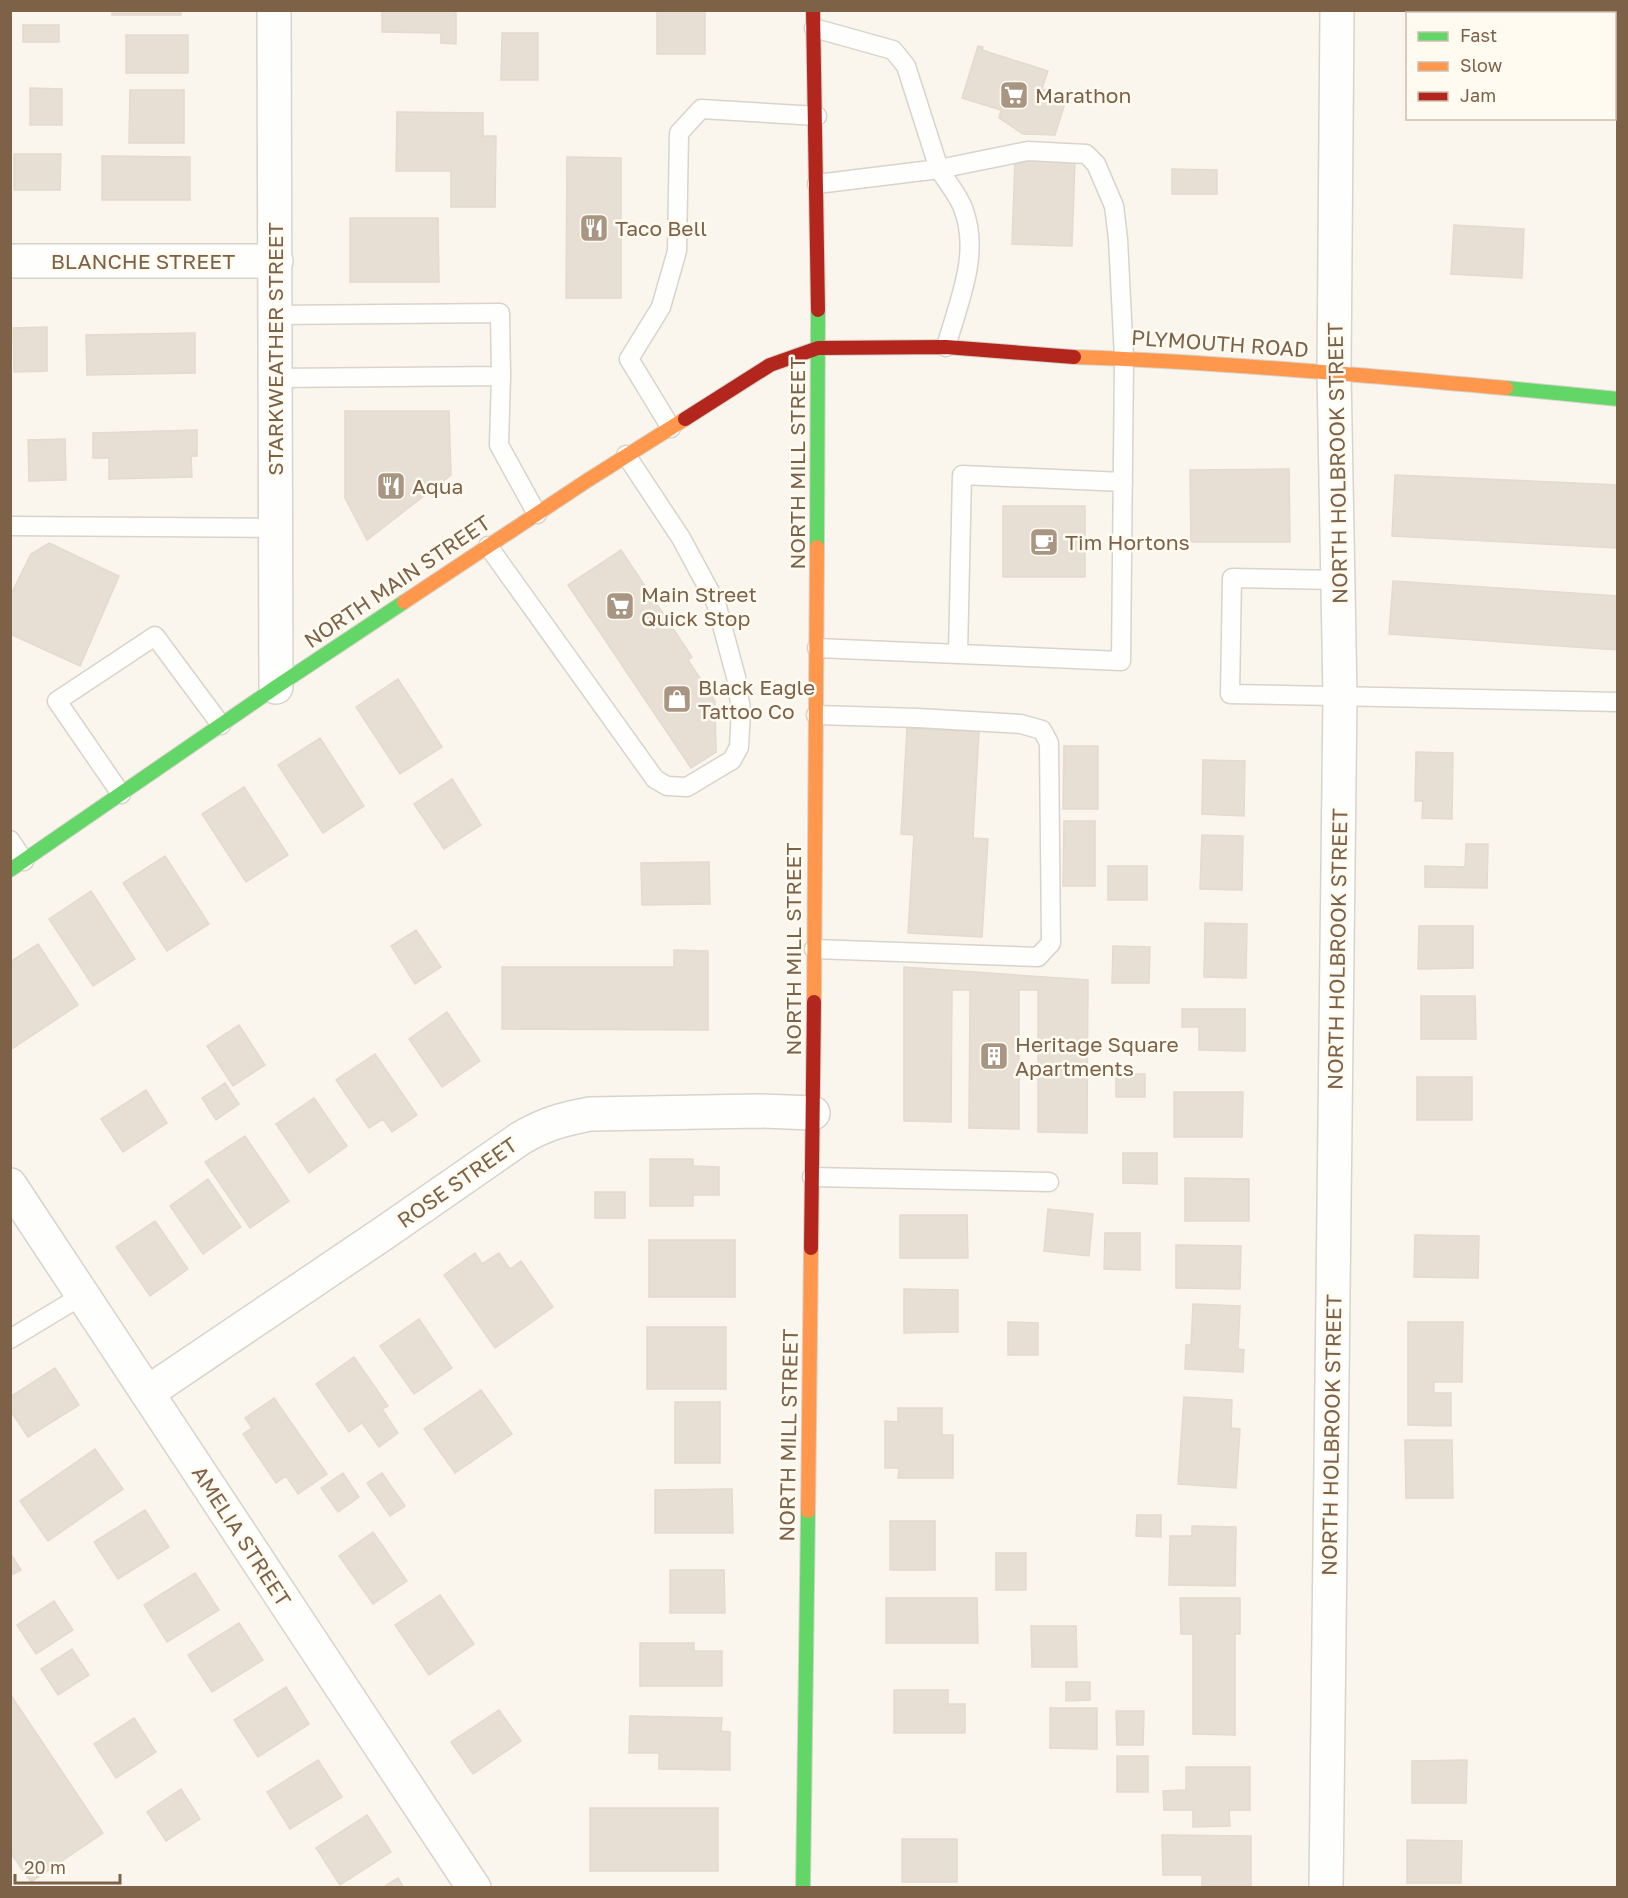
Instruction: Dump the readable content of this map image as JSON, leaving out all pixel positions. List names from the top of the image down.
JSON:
{
  "streets": {
    "street": [
      "BLANCHE STREET",
      "PLYMOUTH ROAD",
      "STARKWEATHER STREET",
      "NORTH MILL STREET",
      "NORTH HOLBROOK STREET",
      "NORTH MAIN STREET",
      "ROSE STREET",
      "AMELIA STREET"
    ]
  },
  "crossings": [
    ["BLANCHE STREET", "STARKWEATHER STREET"],
    ["PLYMOUTH ROAD", "NORTH MILL STREET"],
    ["PLYMOUTH ROAD", "NORTH HOLBROOK STREET"],
    ["PLYMOUTH ROAD", "NORTH MAIN STREET"],
    ["STARKWEATHER STREET", "NORTH MAIN STREET"],
    ["NORTH MILL STREET", "NORTH MAIN STREET"],
    ["NORTH MILL STREET", "ROSE STREET"],
    ["ROSE STREET", "AMELIA STREET"]
  ],
  "places": {
    "supermarket": ["Marathon", "Main Street Quick Stop"],
    "restaurant": ["Taco Bell", "Aqua"],
    "cafe": ["Tim Hortons"],
    "shop": ["Black Eagle Tattoo Co"],
    "building": ["Heritage Square Apartments"]
  },
  "legend": ["Fast", "Slow", "Jam"],
  "scale_bar": "20 m"
}
